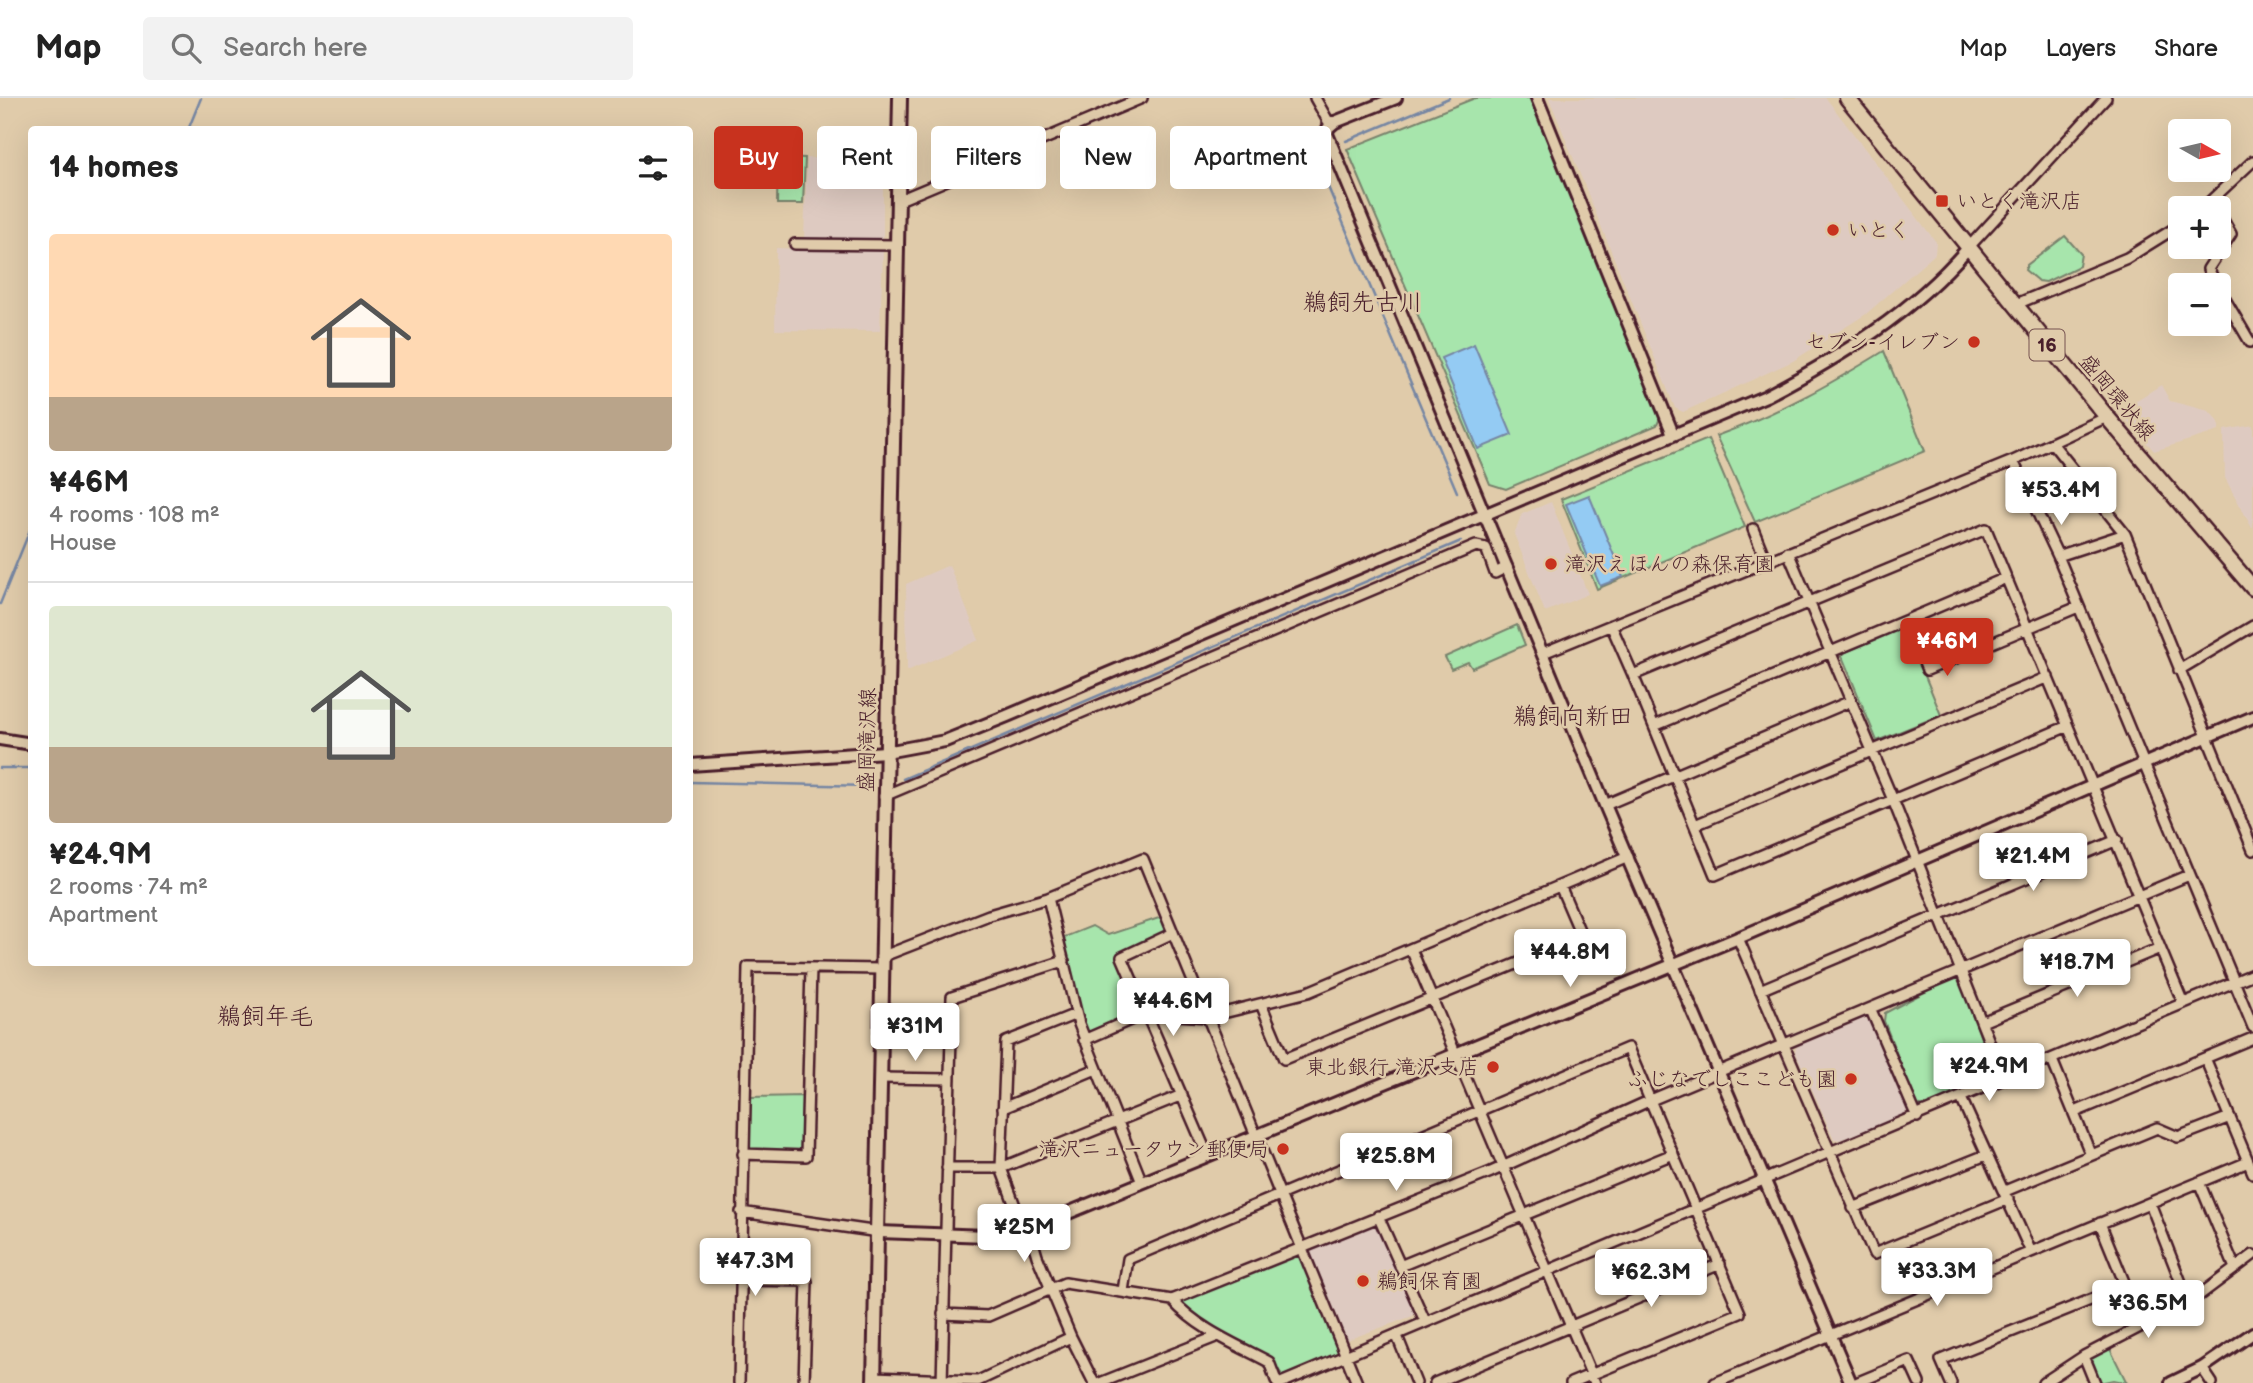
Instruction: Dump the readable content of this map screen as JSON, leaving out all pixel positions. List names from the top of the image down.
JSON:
{
  "streets": {
    "main road": ["16", "盛岡環状線", "盛岡滝沢線"]
  },
  "districts": ["鵜飼先古川", "鵜飼向新田", "鵜飼年毛"],
  "places": {
    "transit": ["いとく滝沢店"],
    "other": [
      "いとく",
      "セブン-イレブン",
      "滝沢えほんの森保育園",
      "東北銀行 滝沢支店",
      "ふじなでしここども園",
      "滝沢ニュータウン郵便局",
      "鵜飼保育園"
    ]
  },
  "north": "right",
  "page": {
    "header": "Map",
    "search": "Search here",
    "nav": ["Map", "Layers", "Share"],
    "map_buttons": ["+", "−"],
    "chip": [
      "Buy",
      "Rent",
      "Filters",
      "New",
      "Apartment"
    ],
    "heading": "14 homes",
    "list": [
      {
        "name": "¥46M",
        "note": "4 rooms · 108 m² · House"
      },
      {
        "name": "¥24.9M",
        "note": "2 rooms · 74 m² · Apartment"
      }
    ],
    "price": [
      "¥53.4M",
      "¥46M",
      "¥21.4M",
      "¥44.8M",
      "¥18.7M",
      "¥44.6M",
      "¥31M",
      "¥24.9M",
      "¥25.8M",
      "¥25M",
      "¥47.3M",
      "¥33.3M",
      "¥62.3M",
      "¥36.5M"
    ]
  }
}
